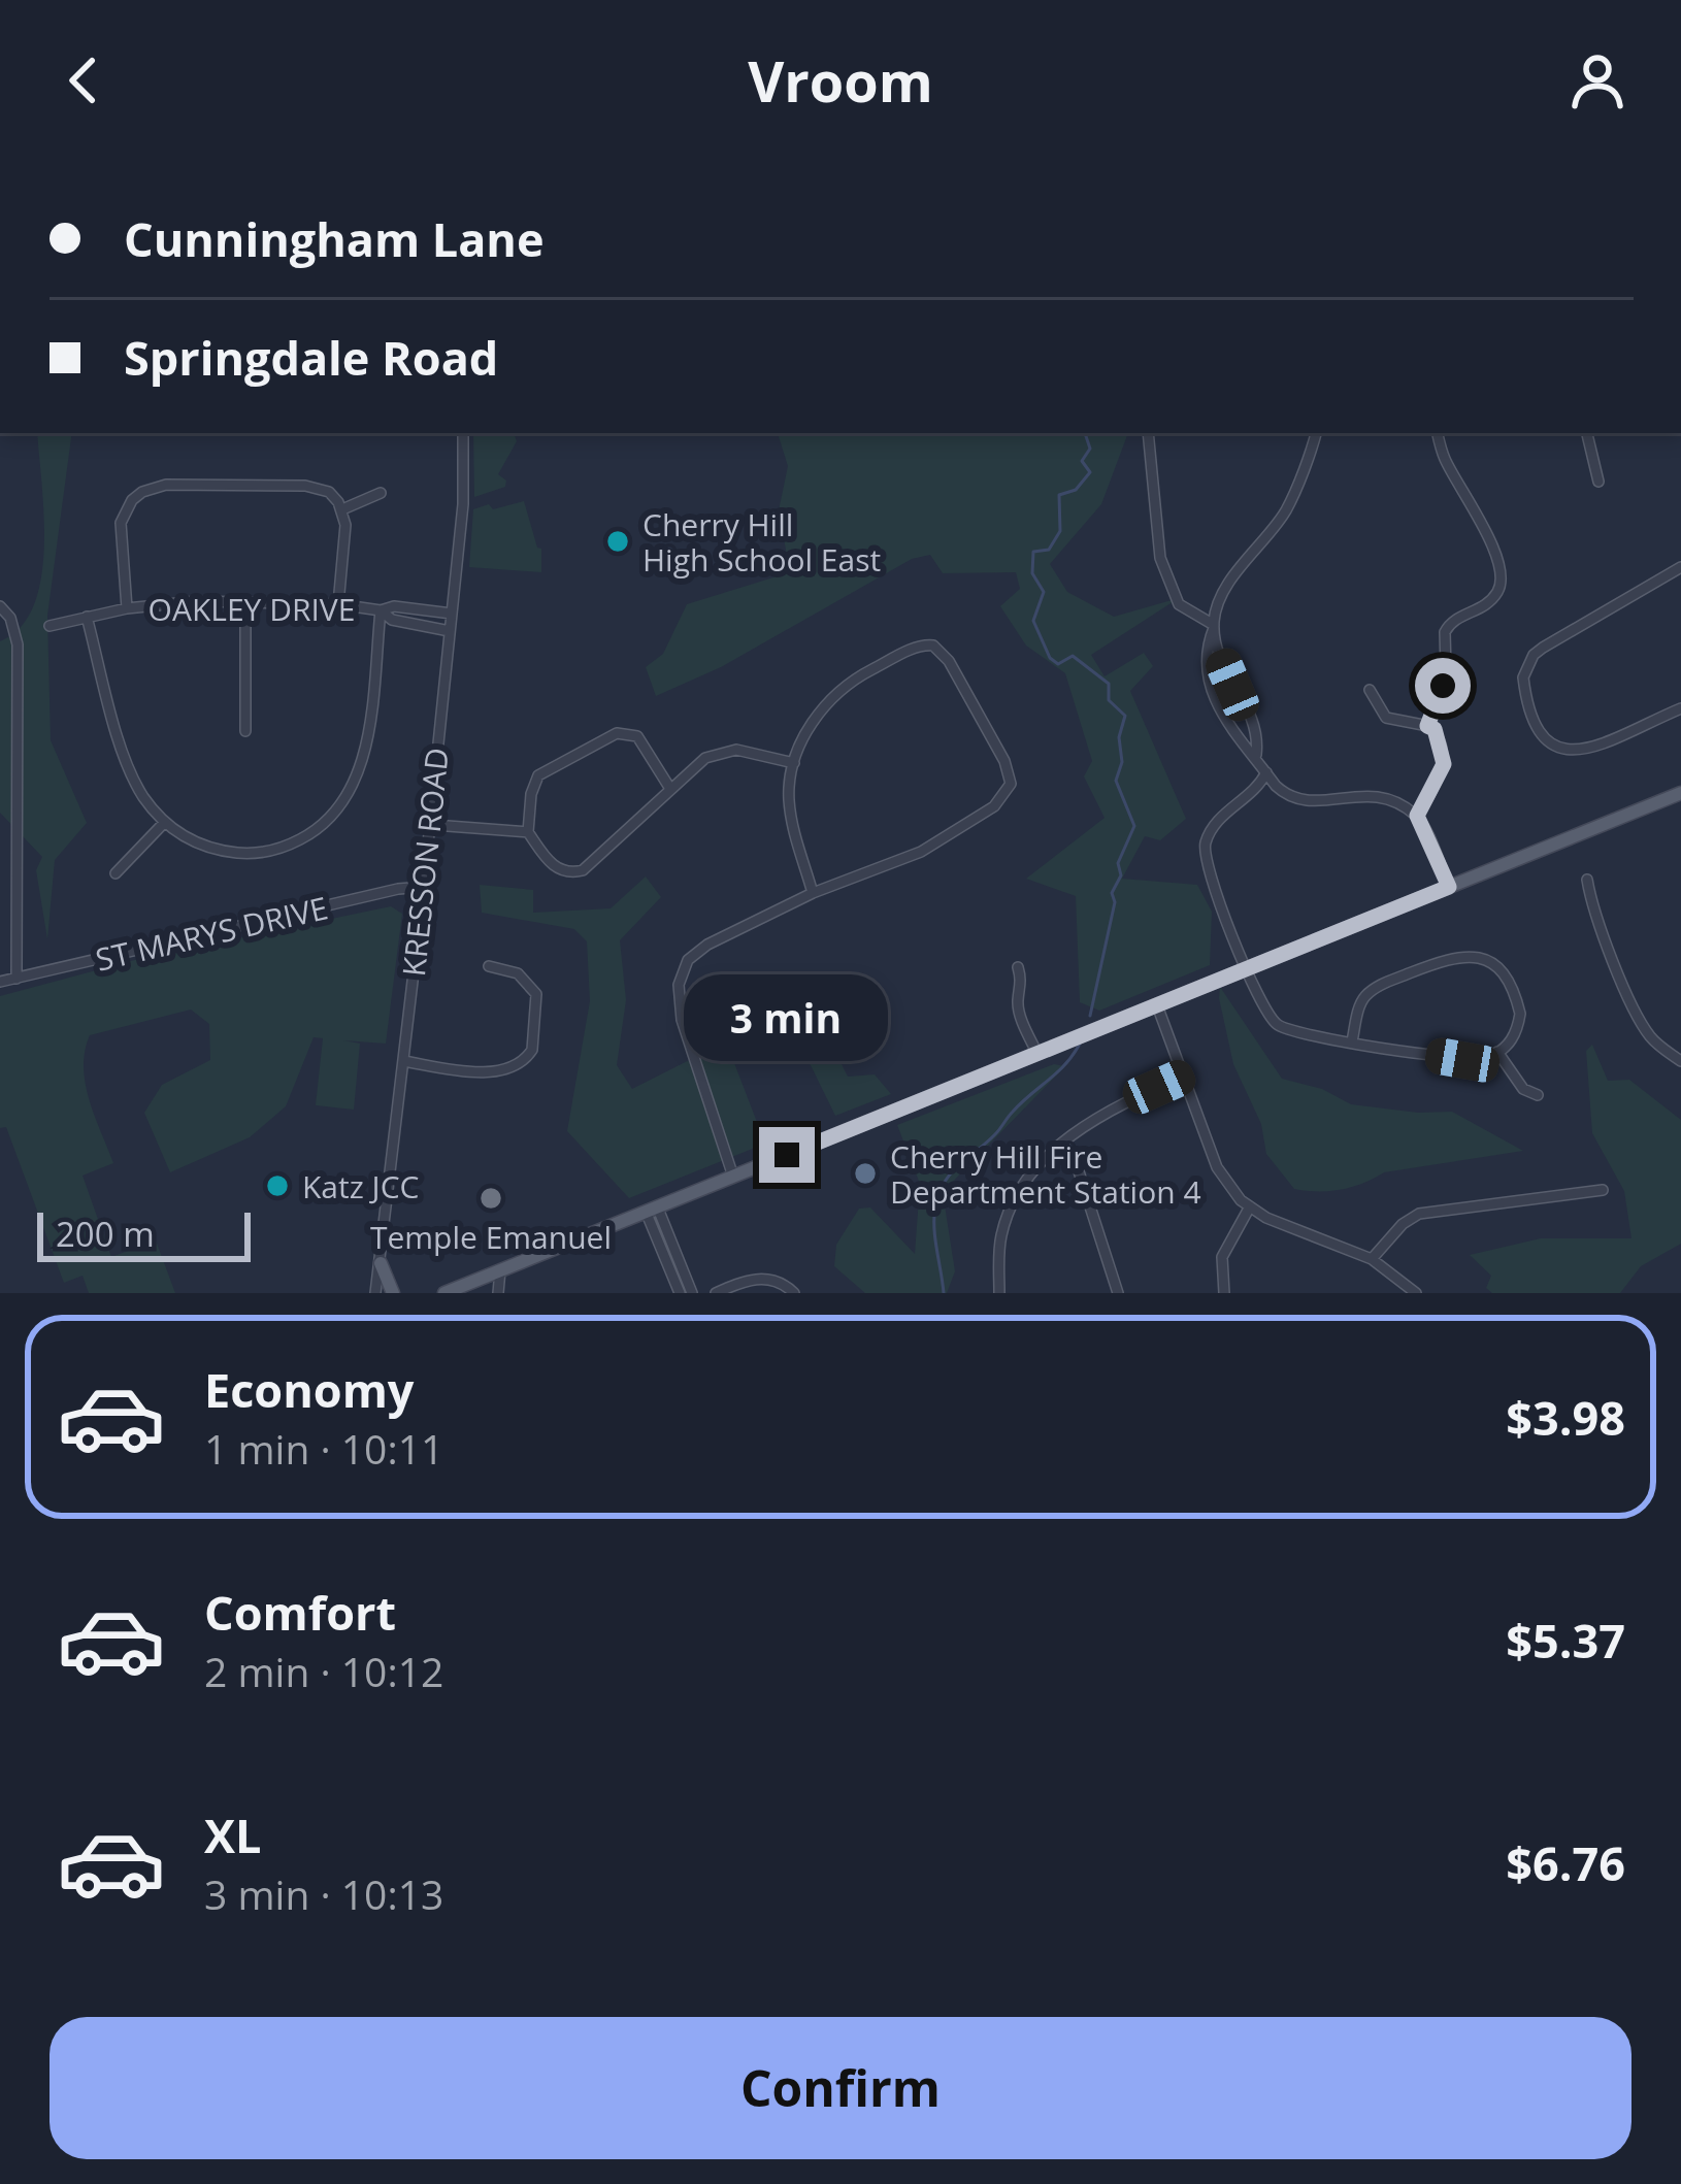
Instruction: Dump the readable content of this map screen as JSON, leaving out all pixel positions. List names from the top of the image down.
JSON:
{
  "streets": {
    "street": ["OAKLEY DRIVE", "KRESSON ROAD", "ST MARYS DRIVE"]
  },
  "crossings": [
    ["KRESSON ROAD", "ST MARYS DRIVE"]
  ],
  "places": [
    "Cherry Hill High School East",
    "Cherry Hill Fire Department Station 4",
    "Katz JCC",
    "Temple Emanuel"
  ],
  "scale_bar": "200 m",
  "page": {
    "header": "Vroom",
    "banner": ["Cunningham Lane", "Springdale Road"],
    "bubble": "3 min",
    "scale": "200 m",
    "list": [
      {
        "name": "Economy",
        "note": "1 min · 10:11",
        "value": "$3.98"
      },
      {
        "name": "Comfort",
        "note": "2 min · 10:12",
        "value": "$5.37"
      },
      {
        "name": "XL",
        "note": "3 min · 10:13",
        "value": "$6.76"
      }
    ],
    "buttons": "Confirm"
  }
}
